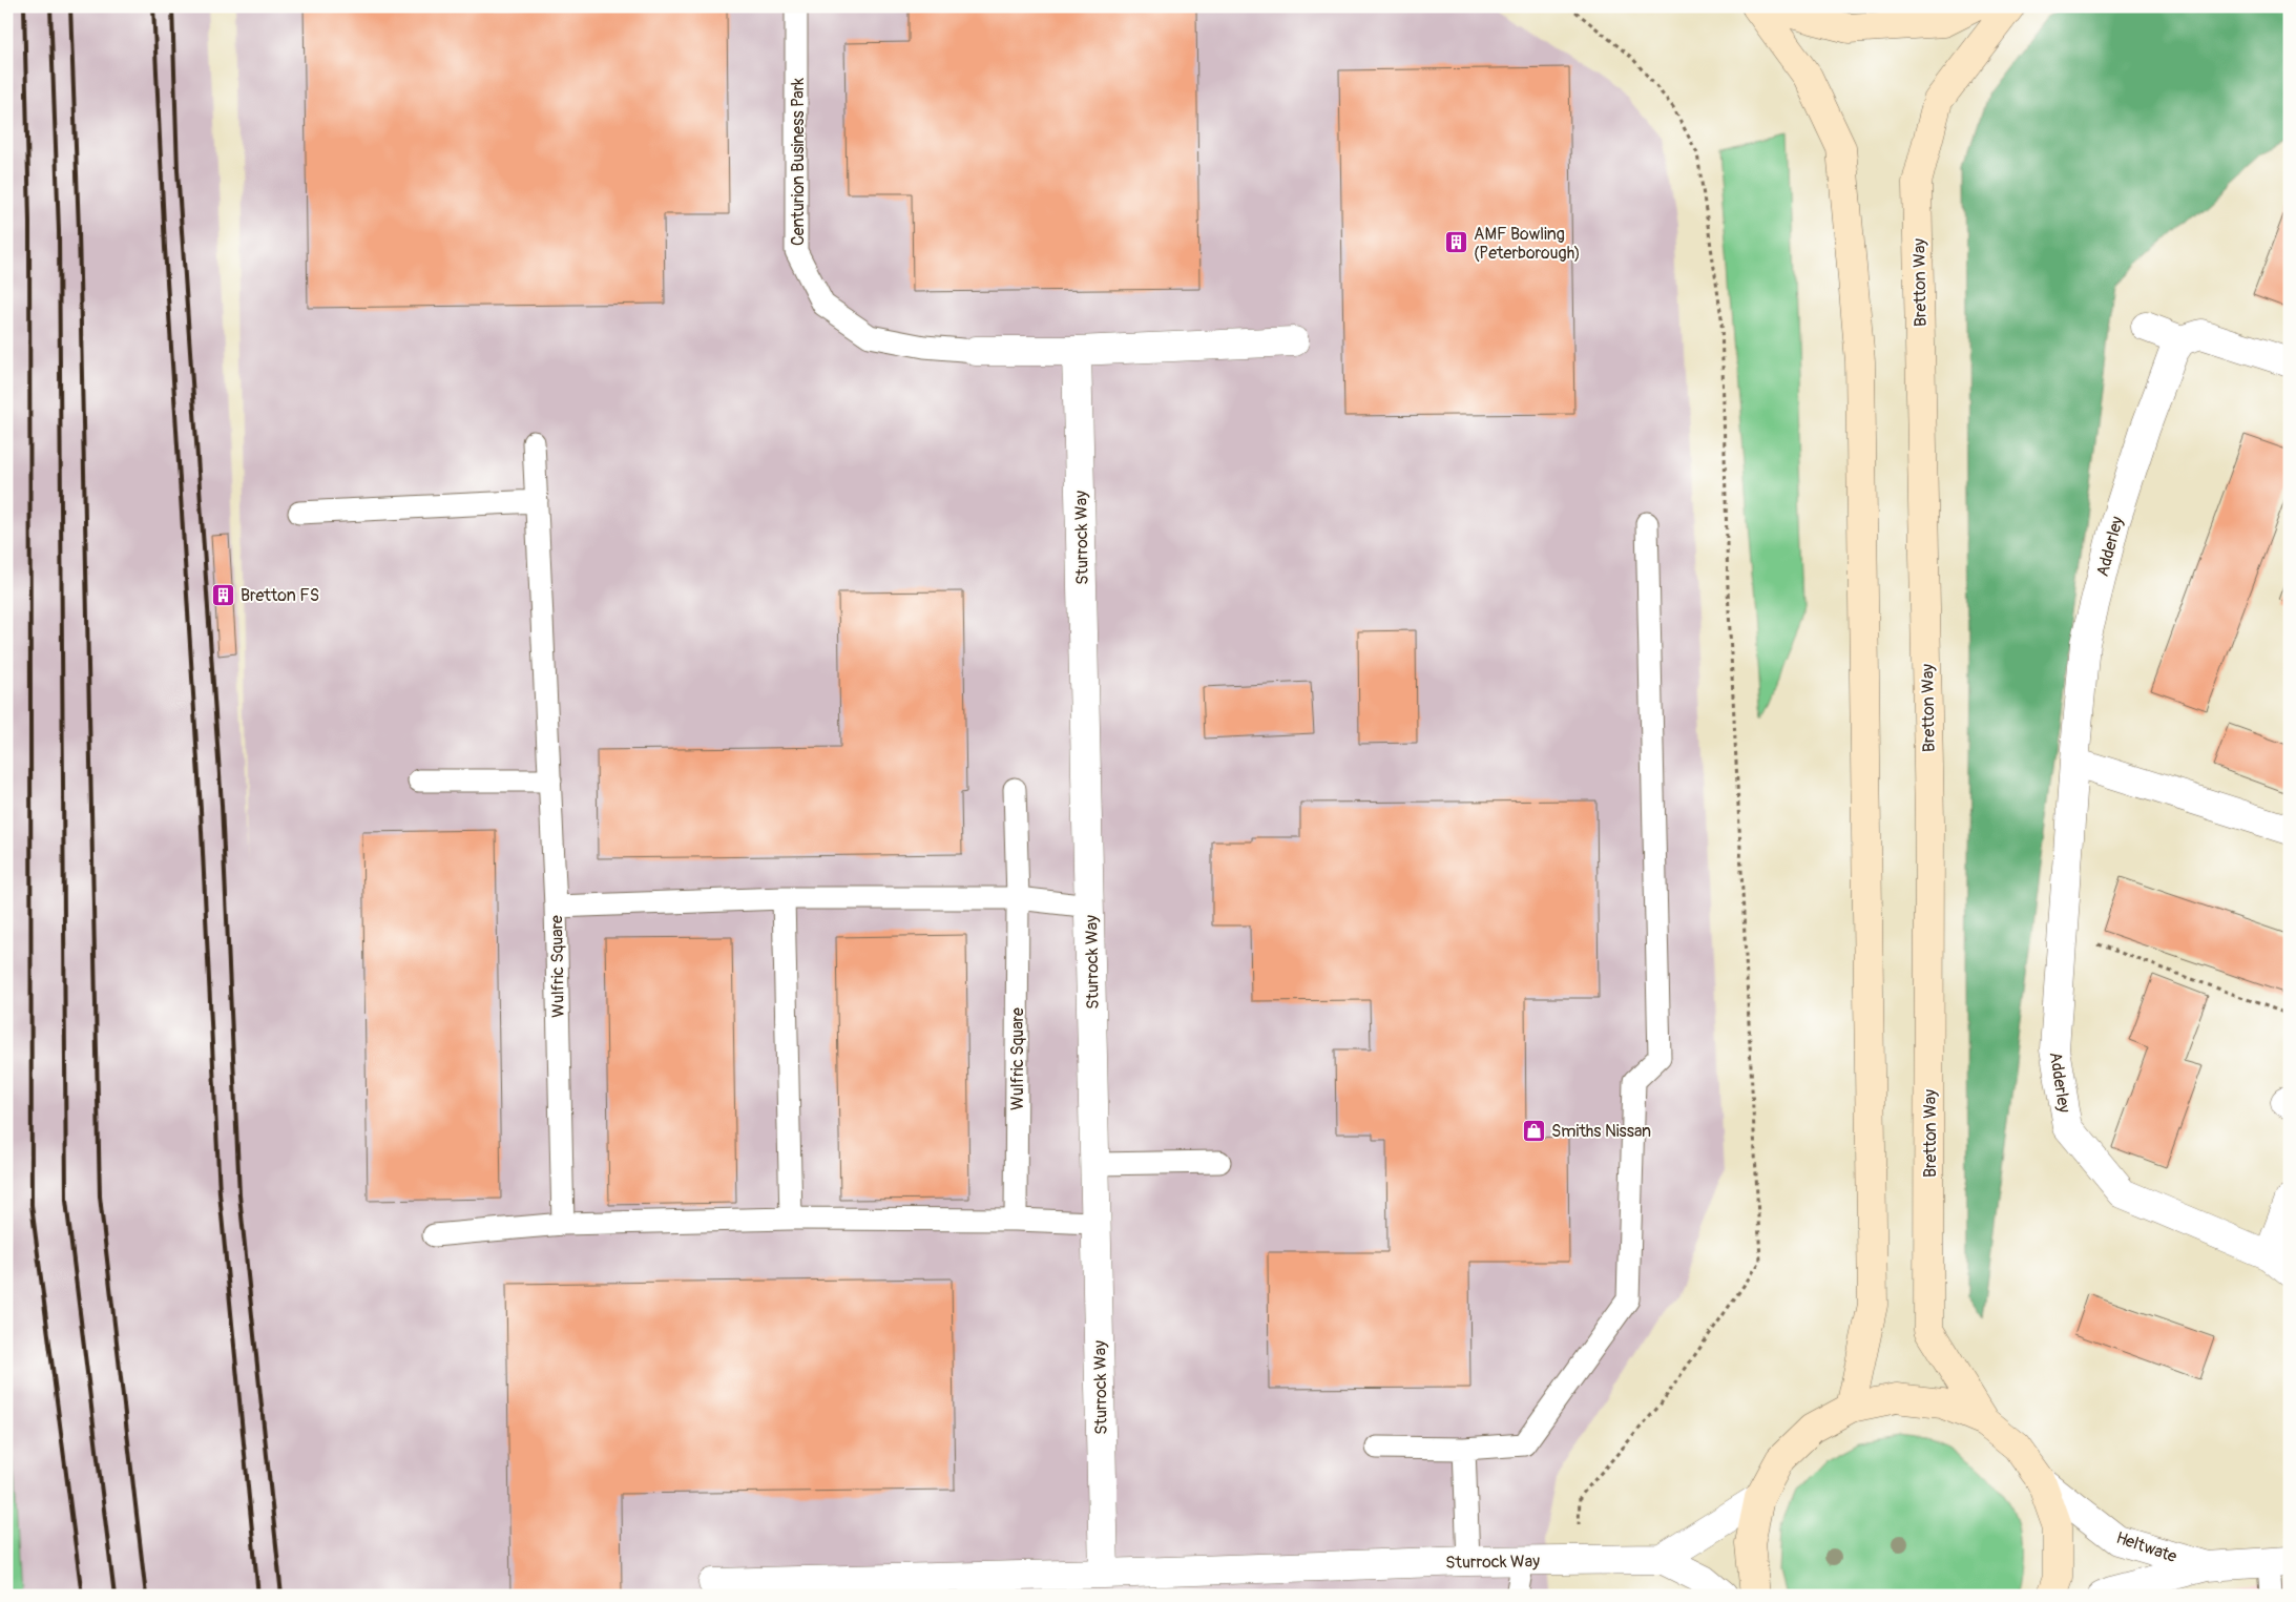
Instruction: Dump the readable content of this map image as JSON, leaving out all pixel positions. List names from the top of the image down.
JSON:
{
  "streets": {
    "street": [
      "Bretton Way",
      "Sturrock Way",
      "Adderley",
      "Heltwate"
    ],
    "lane": ["Centurion Business Park", "Wulfric Square"]
  },
  "crossings": [
    ["Sturrock Way", "Wulfric Square"]
  ],
  "places": {
    "building": ["AMF Bowling (Peterborough)", "Bretton FS"],
    "shop": ["Smiths Nissan"]
  }
}
